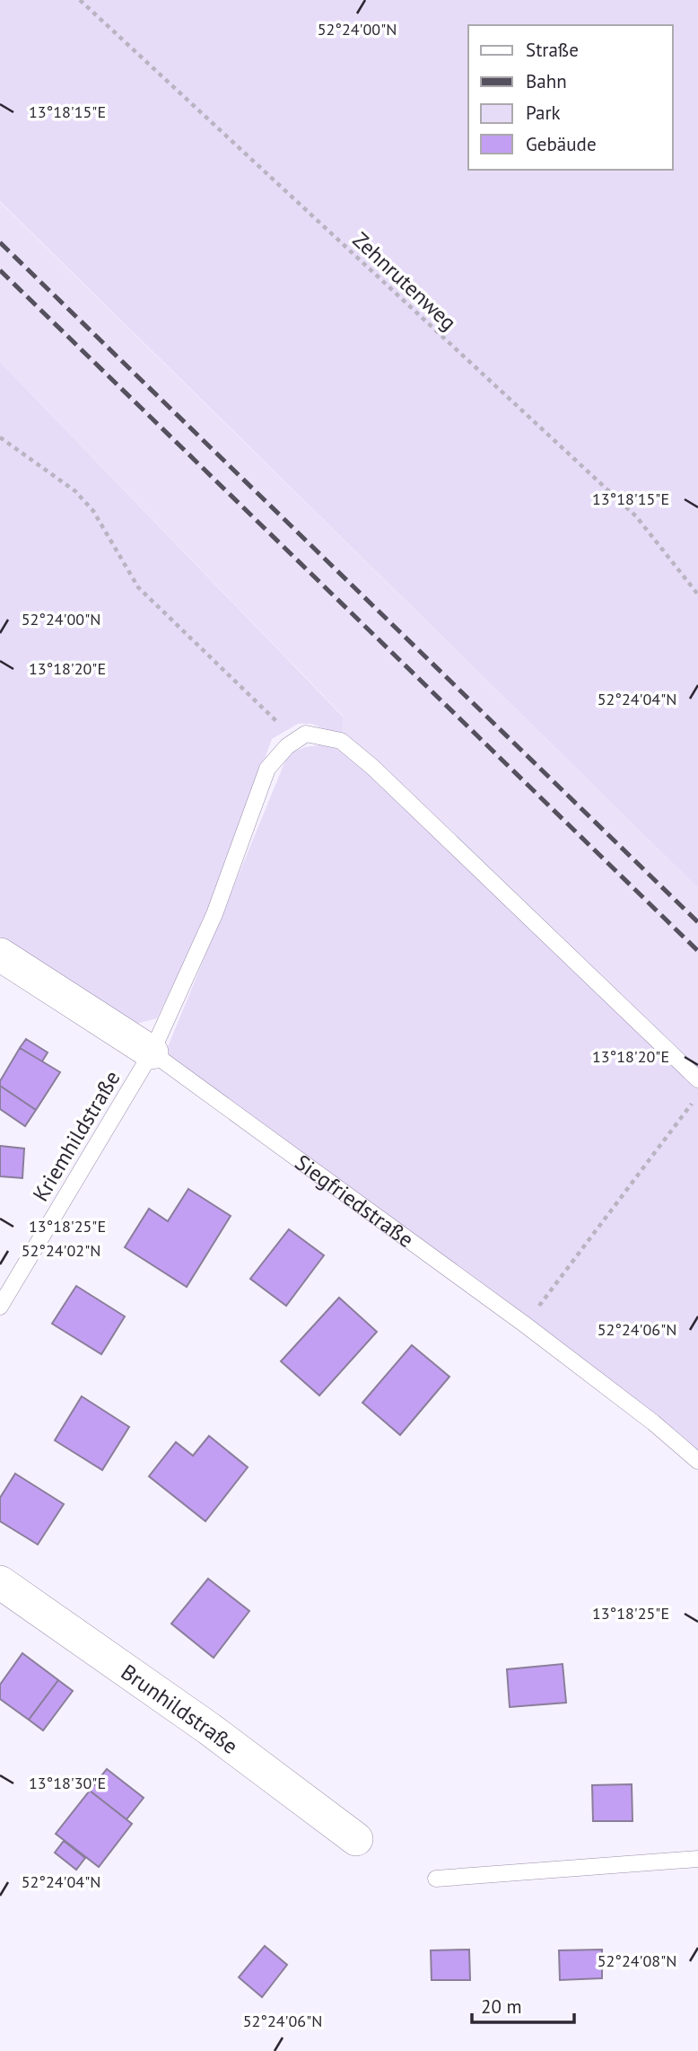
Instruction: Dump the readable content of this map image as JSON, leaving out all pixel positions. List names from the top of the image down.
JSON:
{
  "streets": {
    "street": ["Siegfriedstraße", "Brunhildstraße"],
    "lane": ["Kriemhildstraße"],
    "path": ["Zehnrutenweg"]
  },
  "crossings": [
    ["Kriemhildstraße", "Siegfriedstraße"]
  ],
  "legend": [
    "Straße",
    "Bahn",
    "Park",
    "Gebäude"
  ],
  "scale_bar": "20 m",
  "coordinates": [
    "52°24'00\"N",
    "13°18'15\"E",
    "13°18'20\"E",
    "52°24'04\"N",
    "13°18'25\"E",
    "52°24'02\"N",
    "52°24'06\"N",
    "13°18'30\"E",
    "52°24'08\"N"
  ]
}
